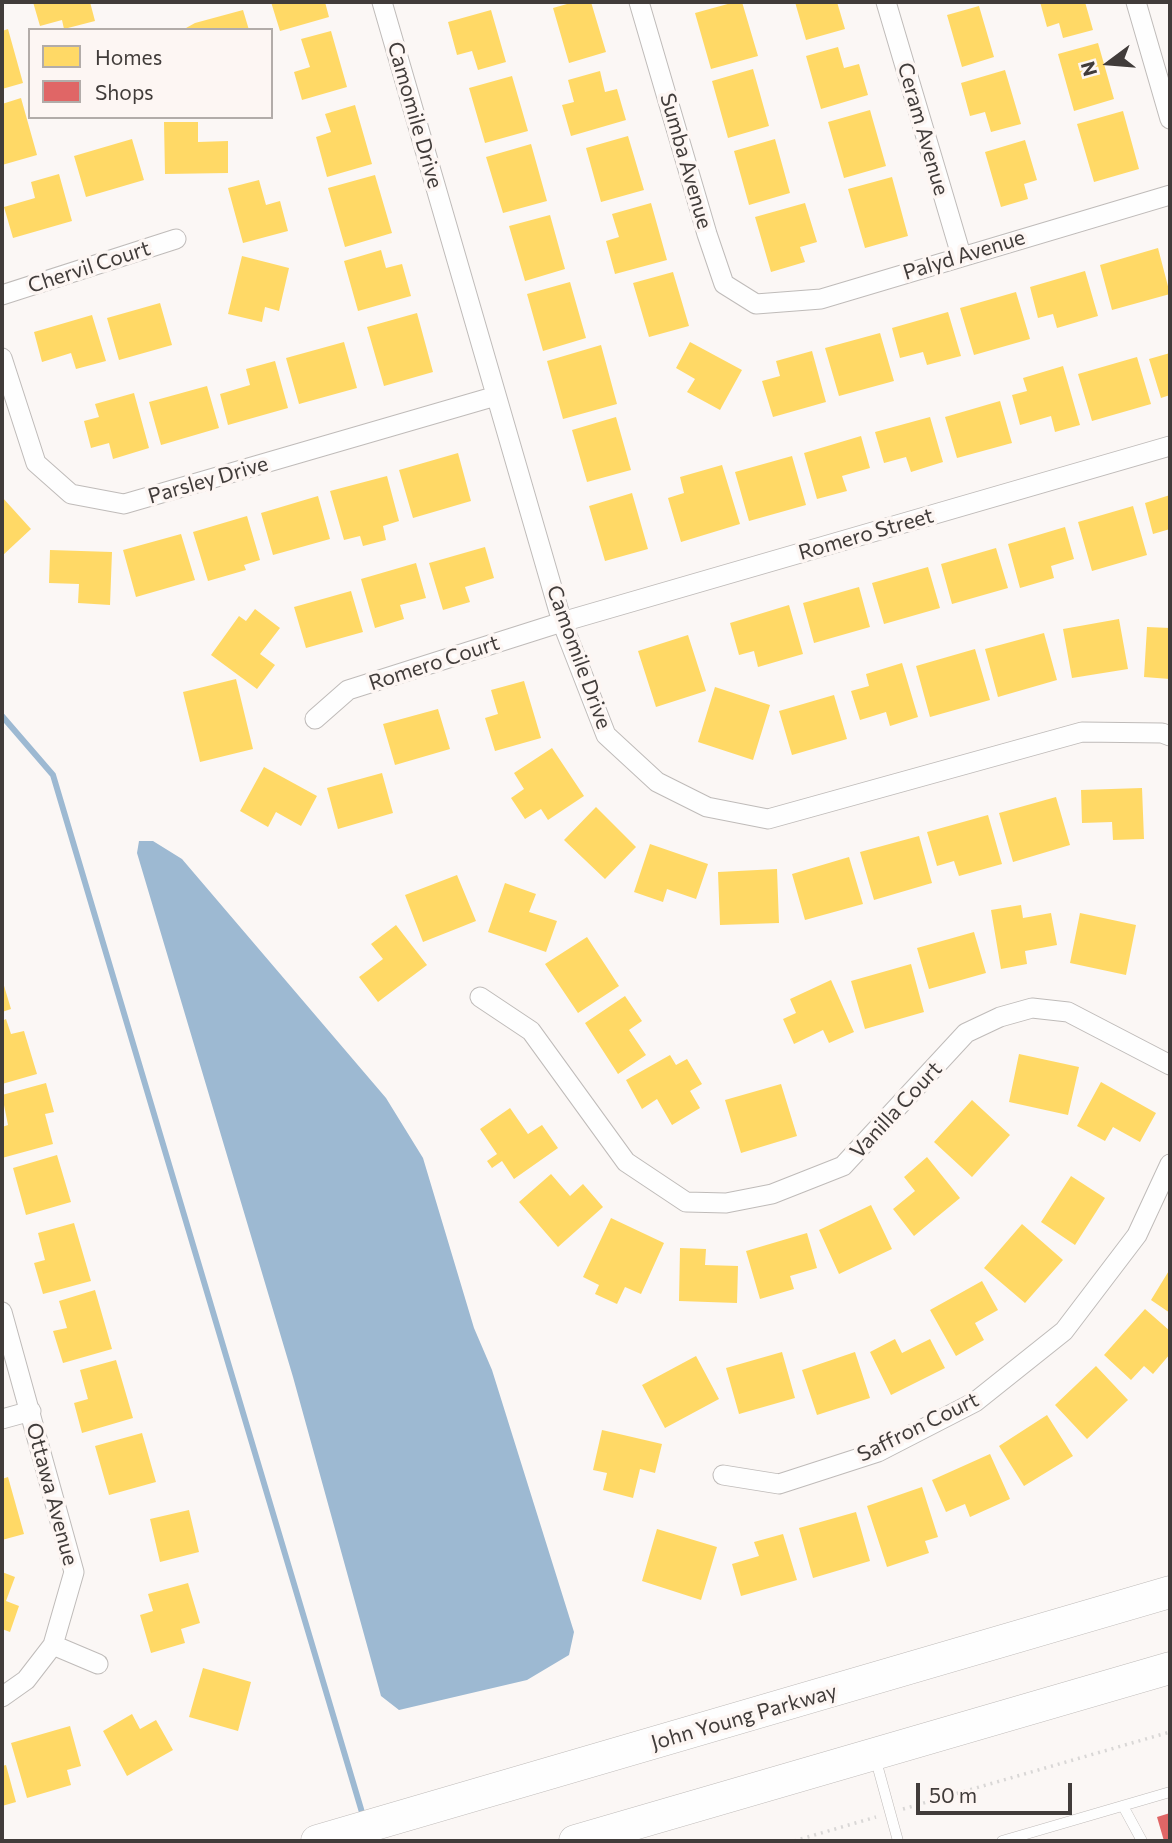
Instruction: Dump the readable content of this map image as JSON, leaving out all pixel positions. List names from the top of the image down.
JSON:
{
  "streets": {
    "highway": ["John Young Parkway"],
    "street": [
      "Camomile Drive",
      "Ceram Avenue",
      "Sumba Avenue",
      "Palyd Avenue",
      "Chervil Court",
      "Parsley Drive",
      "Romero Street",
      "Romero Court",
      "Vanilla Court",
      "Saffron Court",
      "Ottawa Avenue"
    ]
  },
  "crossings": [
    ["Camomile Drive", "Parsley Drive"],
    ["Camomile Drive", "Romero Street"],
    ["Camomile Drive", "Romero Court"],
    ["Ceram Avenue", "Palyd Avenue"],
    ["Sumba Avenue", "Palyd Avenue"],
    ["Romero Street", "Romero Court"]
  ],
  "legend": ["Homes", "Shops"],
  "scale_bar": "50 m",
  "north": "left"
}
